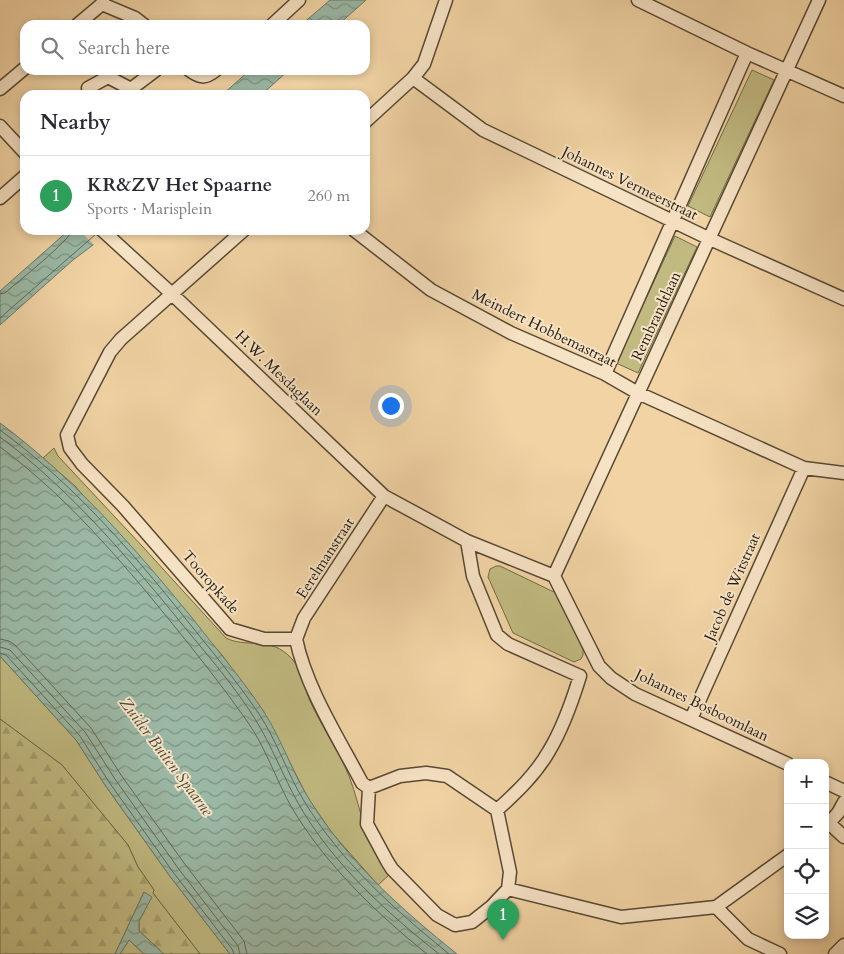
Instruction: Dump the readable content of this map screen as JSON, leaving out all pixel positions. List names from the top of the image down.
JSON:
{
  "streets": {
    "street": [
      "Johannes Vermeerstraat",
      "Rembrandtlaan",
      "Meindert Hobbemastraat",
      "H.W. Mesdaglaan",
      "Eerelmanstraat",
      "Tooropkade",
      "Jacob de Witstraat",
      "Johannes Bosboomlaan"
    ]
  },
  "crossings": [
    ["Johannes Vermeerstraat", "Rembrandtlaan"],
    ["Rembrandtlaan", "Meindert Hobbemastraat"],
    ["Rembrandtlaan", "H.W. Mesdaglaan"],
    ["Meindert Hobbemastraat", "Jacob de Witstraat"],
    ["H.W. Mesdaglaan", "Eerelmanstraat"],
    ["H.W. Mesdaglaan", "Tooropkade"],
    ["Eerelmanstraat", "Tooropkade"],
    ["Jacob de Witstraat", "Johannes Bosboomlaan"]
  ],
  "water": ["Zuider Buiten Spaarne"],
  "page": {
    "search": "Search here",
    "heading": "Nearby",
    "list": [
      {
        "mark": "1",
        "name": "KR&ZV Het Spaarne",
        "note": "Sports · Marisplein",
        "value": "260 m"
      }
    ],
    "map_buttons": ["+", "−"],
    "pins": "1"
  }
}
